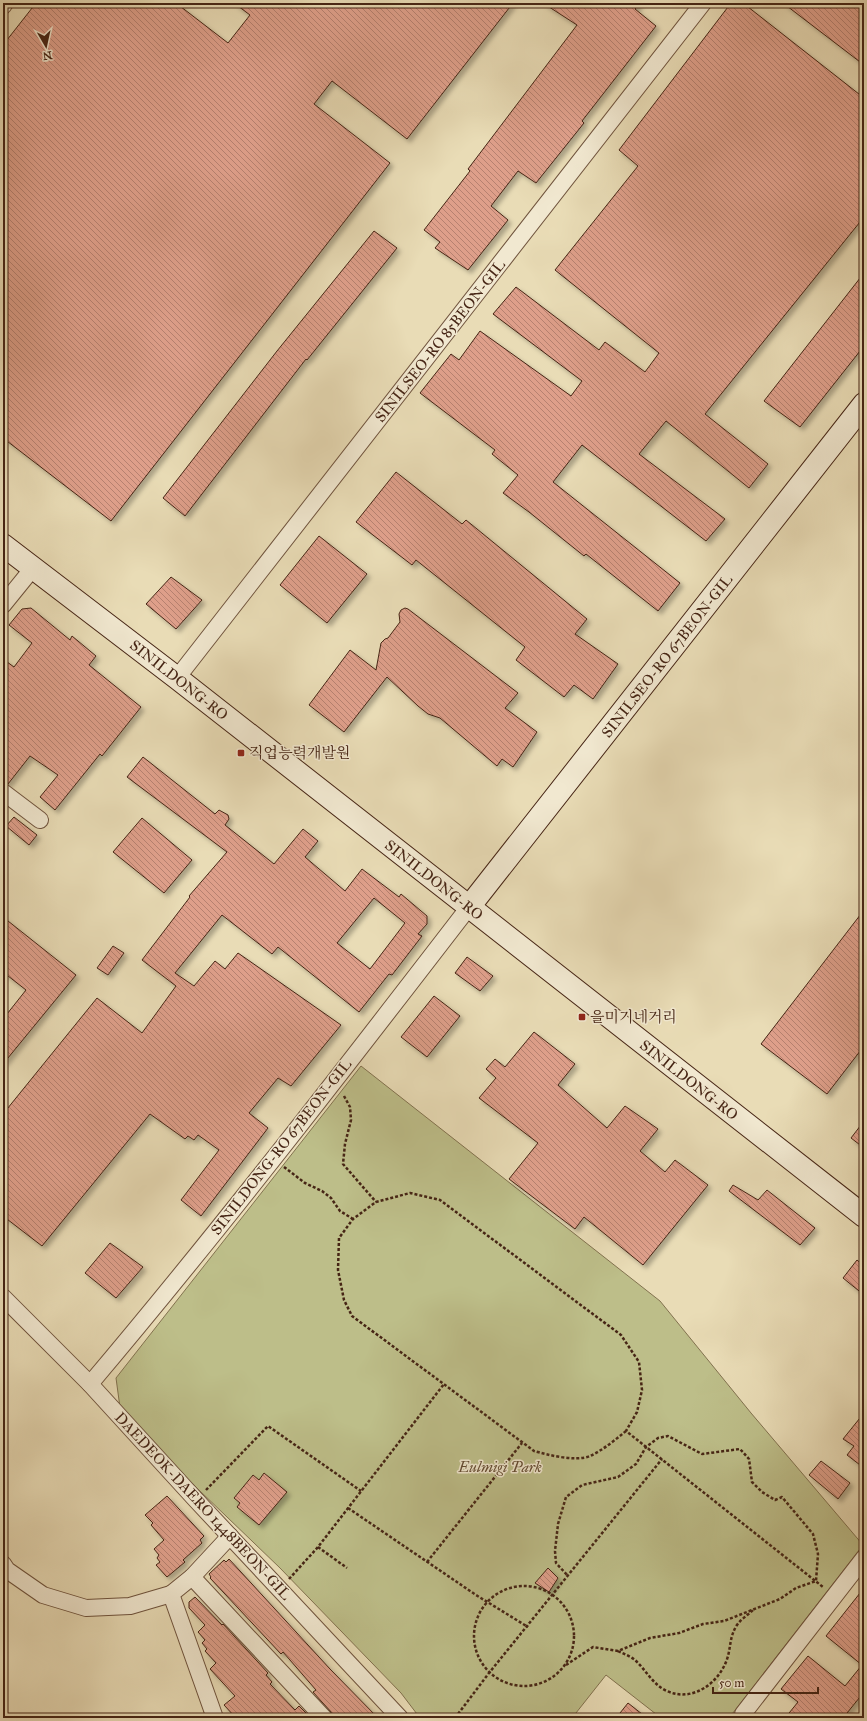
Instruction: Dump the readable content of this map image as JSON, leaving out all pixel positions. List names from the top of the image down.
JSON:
{
  "streets": {
    "main road": ["SINILSEO-RO 67BEON-GIL", "SINILDONG-RO"],
    "street": ["SINILSEO-RO 85BEON-GIL", "SINILDONG-RO 67BEON-GIL", "DAEDEOK-DAERO 1448BEON-GIL"]
  },
  "crossings": [
    ["SINILSEO-RO 85BEON-GIL", "SINILDONG-RO"],
    ["SINILSEO-RO 67BEON-GIL", "SINILDONG-RO"],
    ["SINILSEO-RO 67BEON-GIL", "SINILDONG-RO 67BEON-GIL"],
    ["SINILDONG-RO", "SINILDONG-RO 67BEON-GIL"],
    ["SINILDONG-RO 67BEON-GIL", "DAEDEOK-DAERO 1448BEON-GIL"]
  ],
  "parks": ["Eulmigi Park"],
  "places": {
    "transit": ["직업능력개발원", "을미기네거리"]
  },
  "scale_bar": "50 m",
  "north": "bottom"
}
